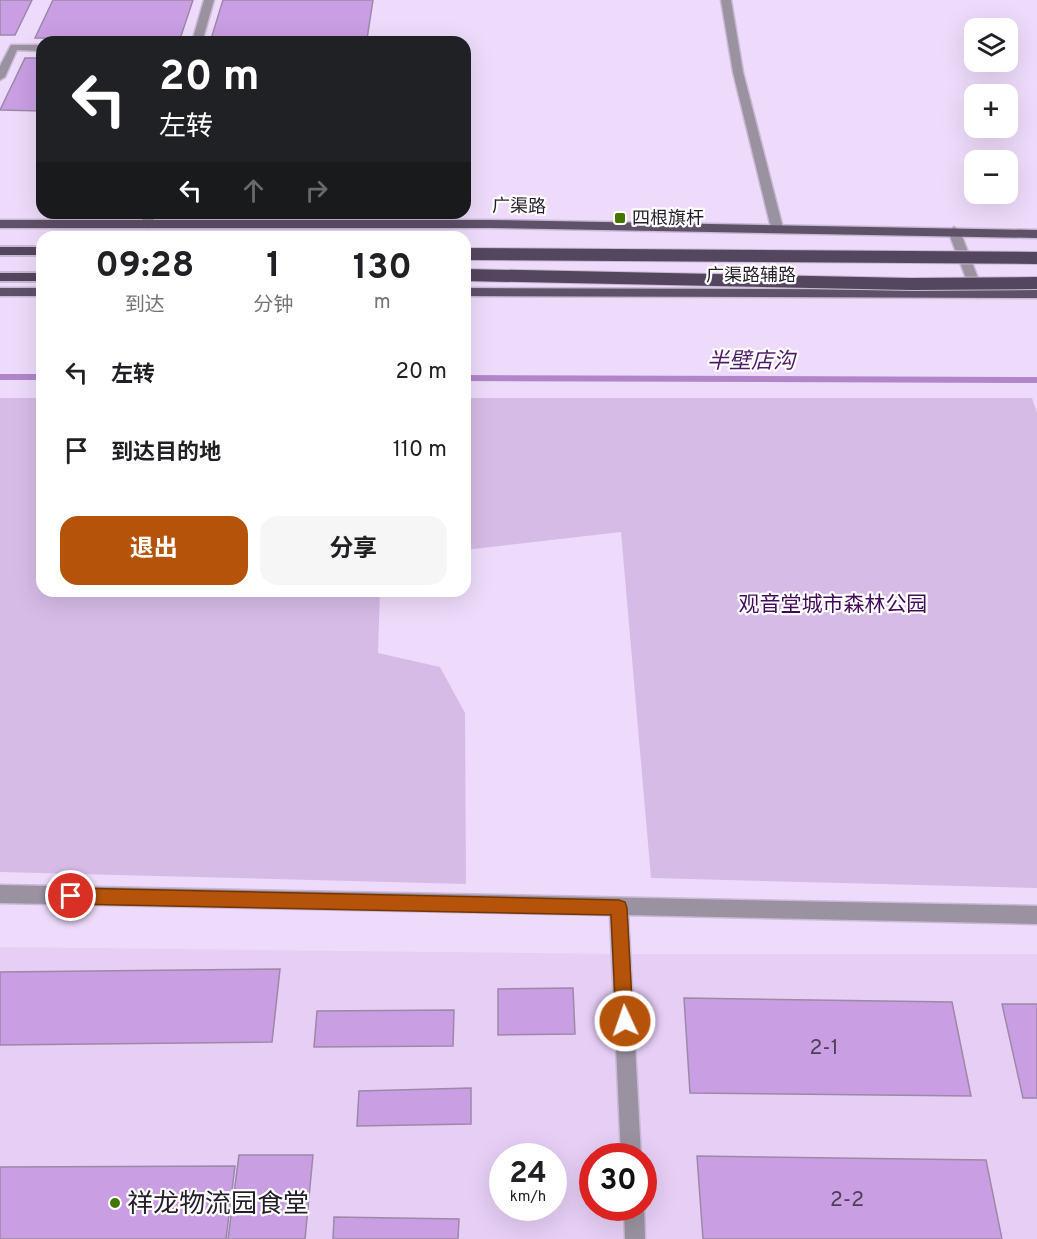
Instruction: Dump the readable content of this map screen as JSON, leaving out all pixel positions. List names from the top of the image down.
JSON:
{
  "streets": {
    "main road": ["广渠路", "广渠路辅路"]
  },
  "water": ["半壁店沟"],
  "parks": ["观音堂城市森林公园"],
  "places": {
    "transit": ["四根旗杆"],
    "other": ["祥龙物流园食堂"]
  },
  "house_numbers": ["2-1", "2-2"],
  "page": {
    "map_buttons": ["+", "−"],
    "turn": ["20 m", "左转"],
    "eta": [
      "09:28",
      "到达",
      "1",
      "分钟",
      "130",
      "m"
    ],
    "list": [
      {
        "name": "左转",
        "value": "20 m"
      },
      {
        "name": "到达目的地",
        "value": "110 m"
      }
    ],
    "buttons": ["退出", "分享"],
    "speed": "24 km/h",
    "limit": "30"
  }
}
